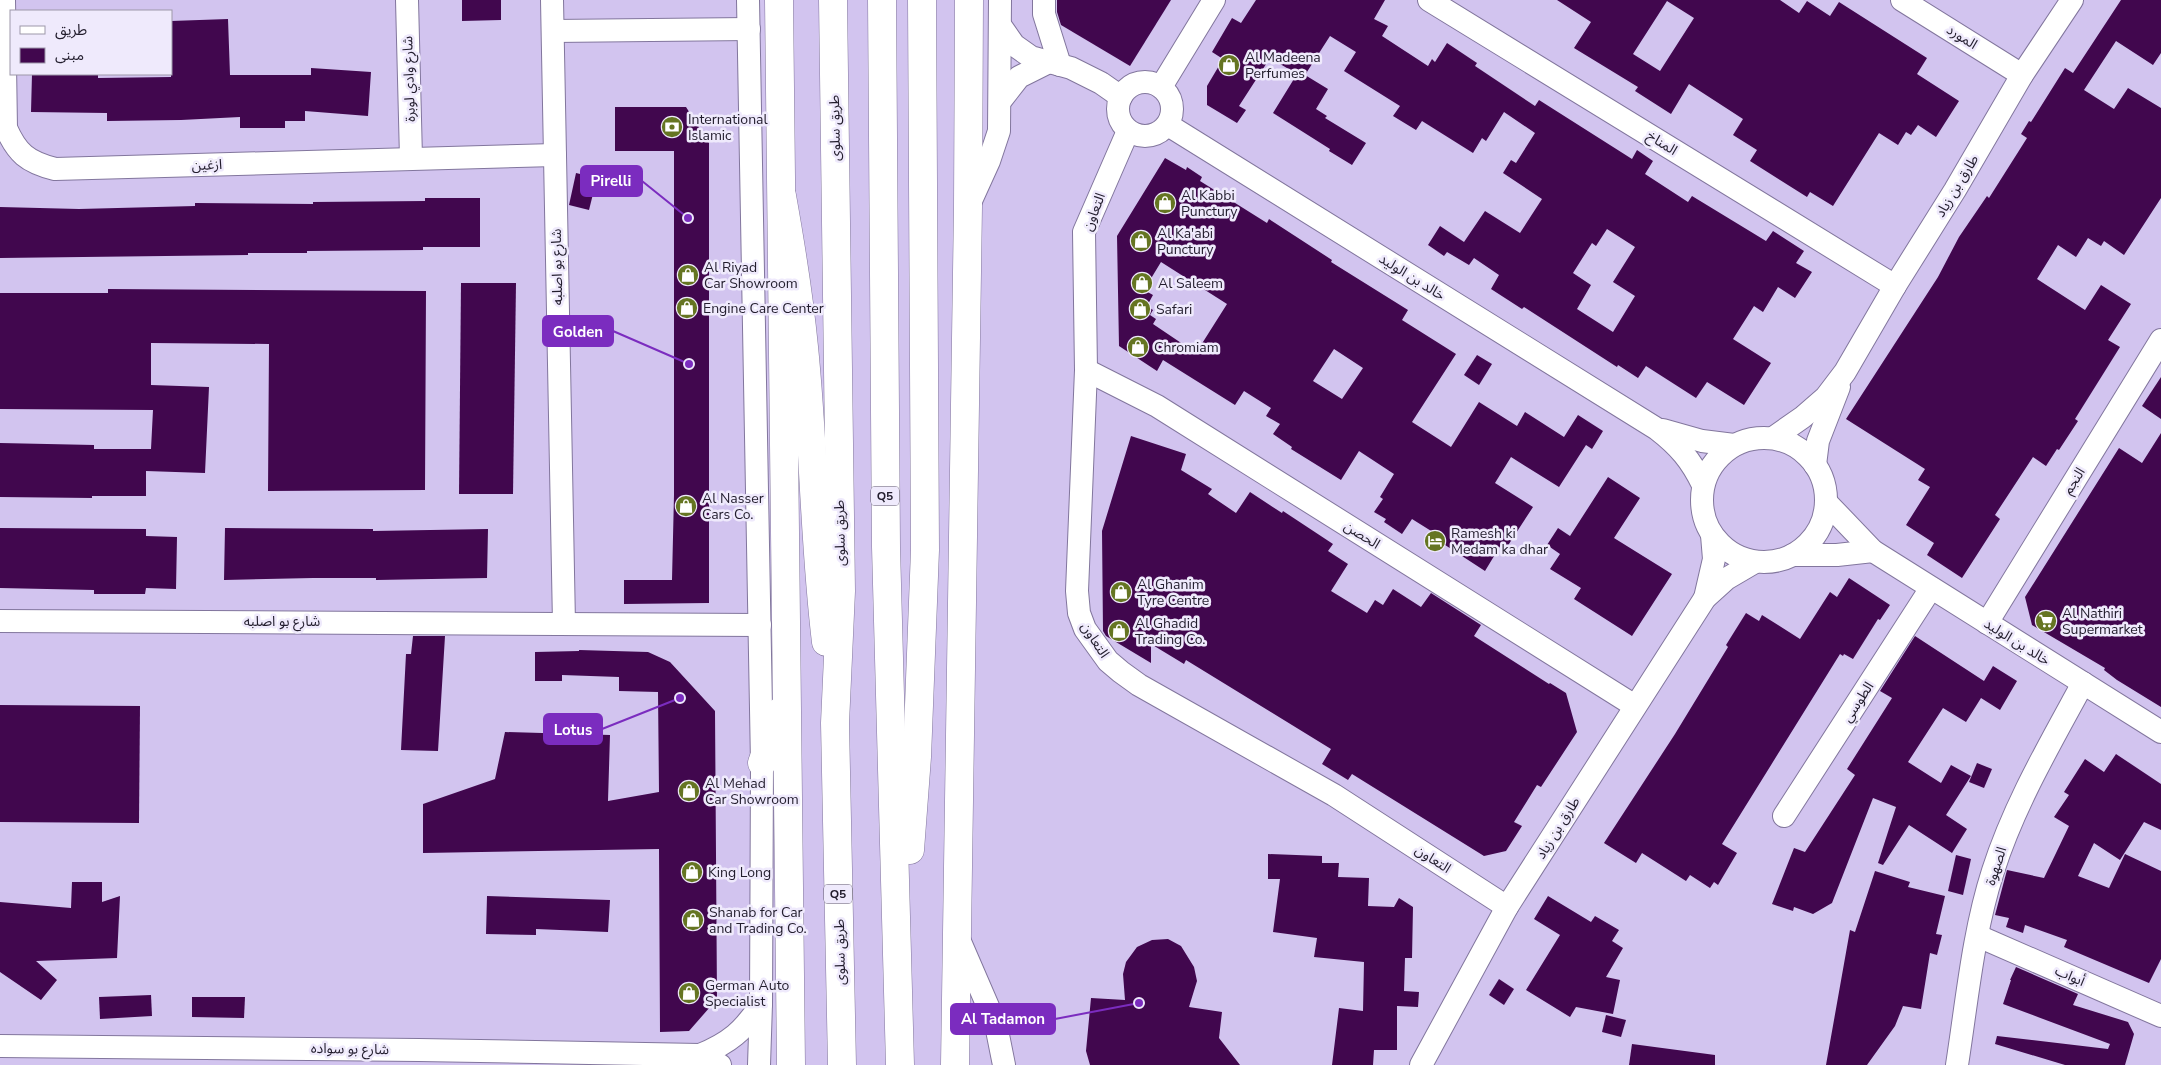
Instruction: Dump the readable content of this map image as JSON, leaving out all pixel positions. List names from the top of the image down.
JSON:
{
  "streets": {
    "main road": ["طريق سلوى", "Q5"],
    "street": [
      "المورد",
      "شارع وادي لوبرة",
      "المناخ",
      "ازغين",
      "طارق بن زياد",
      "التعاون",
      "شارع بو اصلبه",
      "خالد بن الوليد",
      "النجم",
      "الحصن",
      "الطوسي",
      "الصهوة",
      "أبواب",
      "شارع بو سواده"
    ]
  },
  "crossings": [
    ["المورد", "طارق بن زياد"],
    ["شارع وادي لوبرة", "ازغين"],
    ["المناخ", "طارق بن زياد"],
    ["ازغين", "شارع بو اصلبه"],
    ["طارق بن زياد", "التعاون"],
    ["طارق بن زياد", "خالد بن الوليد"],
    ["طارق بن زياد", "الحصن"],
    ["التعاون", "خالد بن الوليد"],
    ["التعاون", "الحصن"],
    ["خالد بن الوليد", "النجم"],
    ["خالد بن الوليد", "الطوسي"],
    ["خالد بن الوليد", "الصهوة"],
    ["الصهوة", "أبواب"]
  ],
  "places": {
    "shop": [
      "Al Madeena Perfumes",
      "Al Kabbi Punctury",
      "Al Ka'abi Punctury",
      "Al Riyad Car Showroom",
      "Al Saleem",
      "Engine Care Center",
      "Safari",
      "Chromiam",
      "Al Nasser Cars Co.",
      "Al Ghanim Tyre Centre",
      "Al Ghadid Trading Co.",
      "Al Mehad Car Showroom",
      "King Long",
      "Shanab for Car and Trading Co.",
      "German Auto Specialist"
    ],
    "bank": ["International Islamic"],
    "other": [
      "Pirelli",
      "Golden",
      "Lotus",
      "Al Tadamon"
    ],
    "hotel": ["Ramesh ki Medam ka dhar"],
    "supermarket": ["Al Nathiri Supermarket"]
  },
  "legend": ["طريق", "مبنى"]
}
